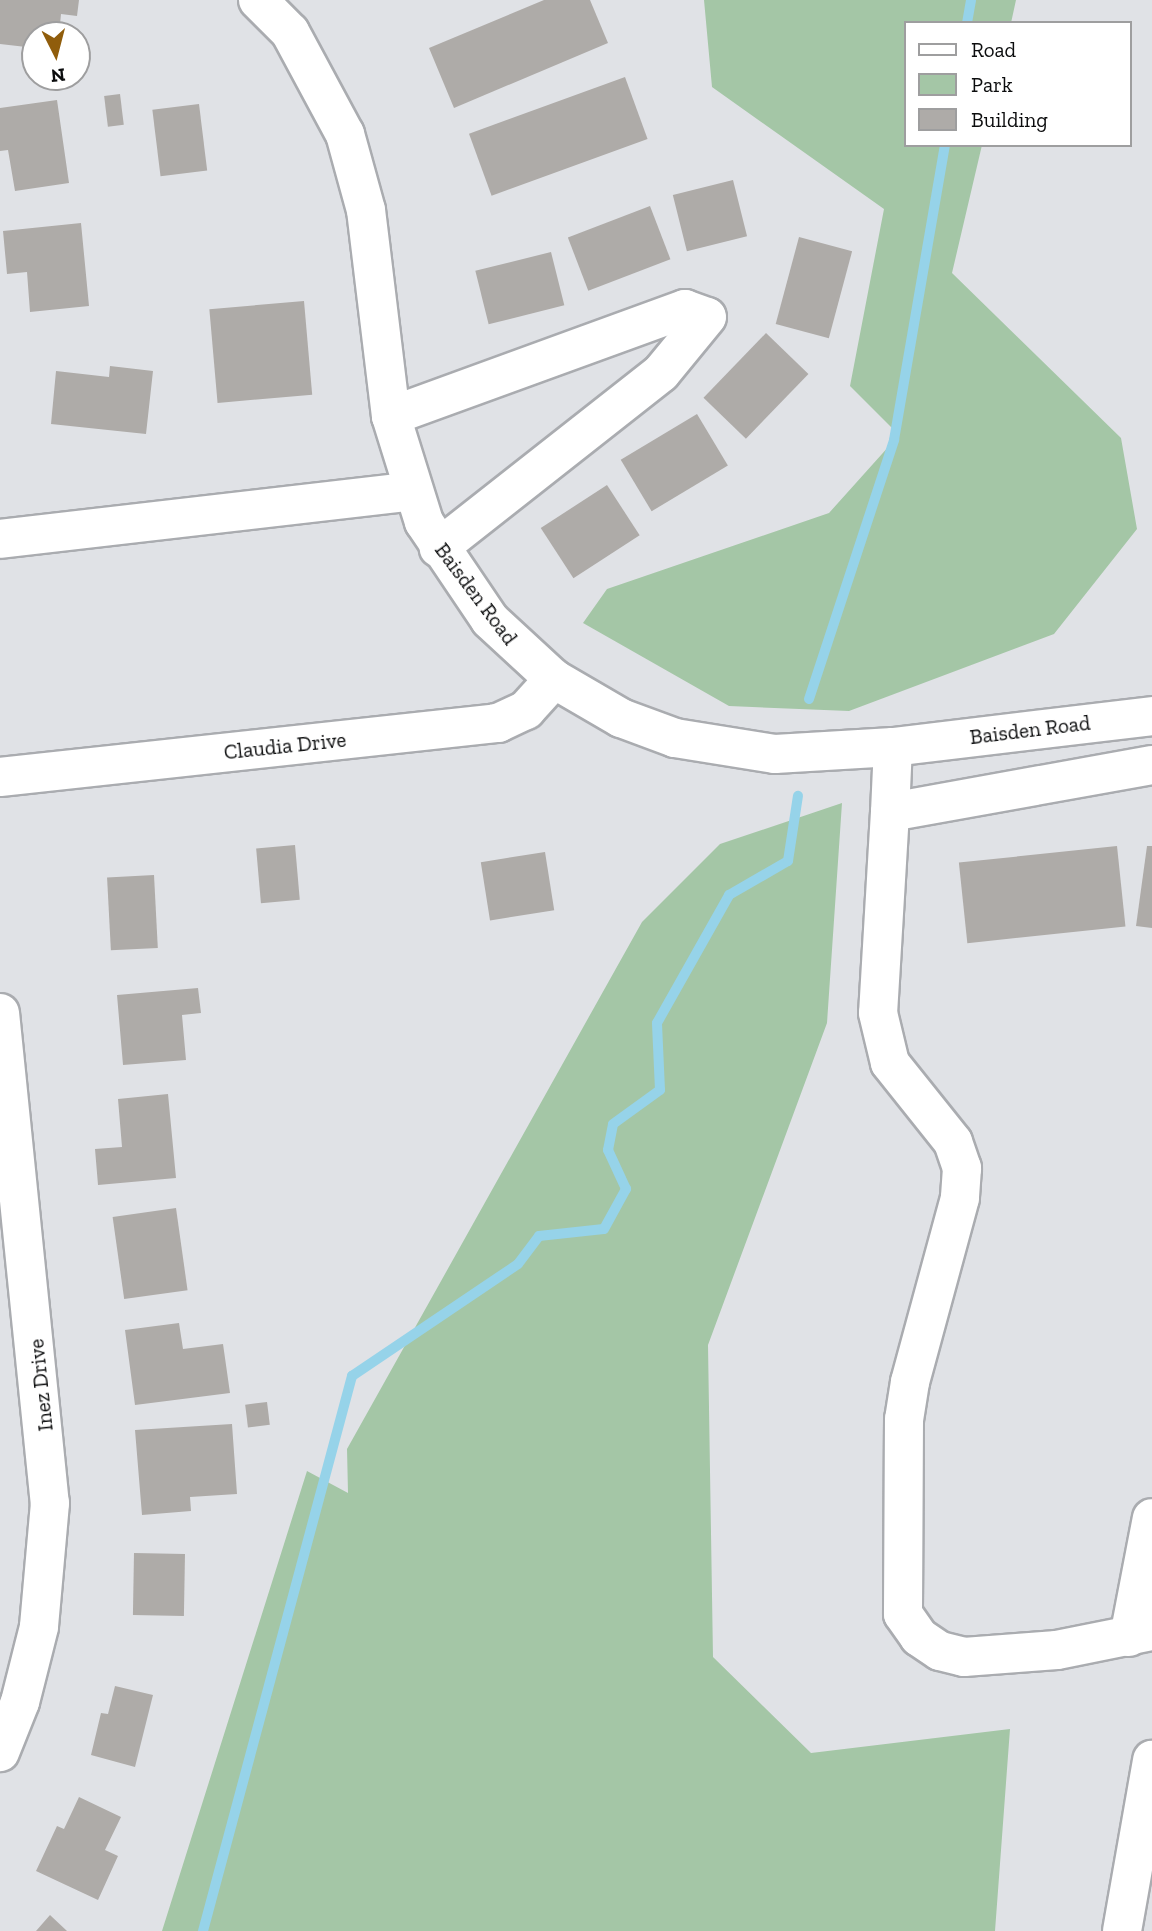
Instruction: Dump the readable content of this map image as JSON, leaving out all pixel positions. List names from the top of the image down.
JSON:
{
  "streets": {
    "street": ["Baisden Road", "Claudia Drive", "Inez Drive"]
  },
  "crossings": [
    ["Baisden Road", "Claudia Drive"]
  ],
  "legend": ["Road", "Park", "Building"],
  "north": "bottom"
}
